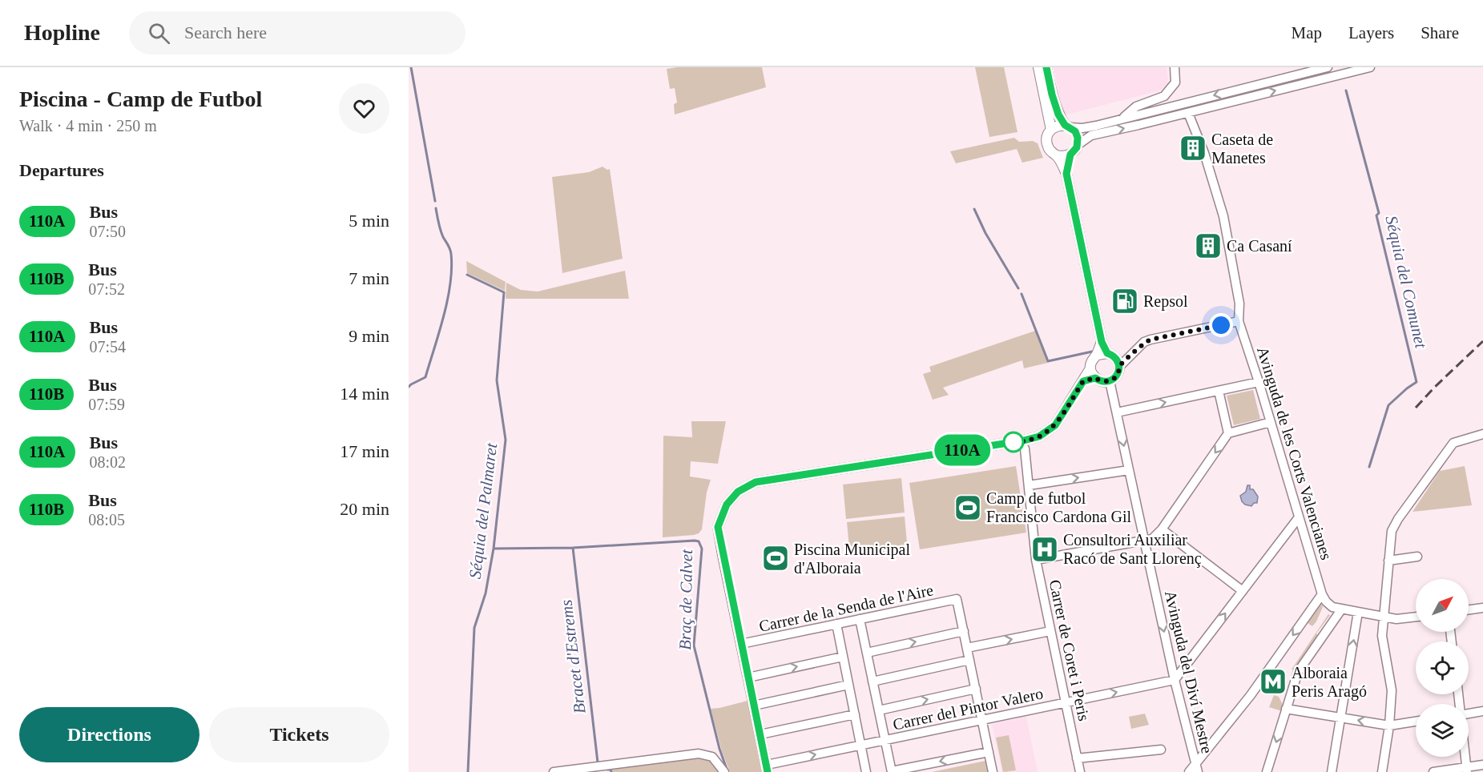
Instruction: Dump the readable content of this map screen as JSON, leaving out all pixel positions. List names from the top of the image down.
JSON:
{
  "streets": {
    "street": [
      "Avinguda de les Corts Valencianes",
      "Carrer de la Senda de l'Aire",
      "Carrer de Coret i Peris",
      "Avinguda del Diví Mestre",
      "Carrer del Pintor Valero"
    ]
  },
  "crossings": [
    ["Carrer de Coret i Peris", "Carrer del Pintor Valero"],
    ["Avinguda del Diví Mestre", "Carrer del Pintor Valero"]
  ],
  "one_way": ["Avinguda del Diví Mestre"],
  "water": [
    "Séquia del Comunet",
    "Séquia del Palmaret",
    "Braç de Calvet",
    "Bracet d'Estrems"
  ],
  "places": {
    "building": ["Caseta de Manetes", "Ca Casaní"],
    "fuel station": ["Repsol"],
    "sports": ["Camp de futbol Francisco Cardona Gil", "Piscina Municipal d'Alboraia"],
    "hospital": ["Consultori Auxiliar Racó de Sant Llorenç"],
    "metro station": ["Alboraia Peris Aragó"]
  },
  "lines": ["bus line 110A"],
  "north": "top right",
  "page": {
    "header": "Hopline",
    "search": "Search here",
    "nav": ["Map", "Layers", "Share"],
    "heading": [
      ["Piscina - Camp de Futbol", "Walk · 4 min · 250 m"],
      "Departures"
    ],
    "on_map": "110A",
    "list": [
      {
        "mark": "110A",
        "name": "Bus",
        "note": "07:50",
        "value": "5 min"
      },
      {
        "mark": "110B",
        "name": "Bus",
        "note": "07:52",
        "value": "7 min"
      },
      {
        "mark": "110A",
        "name": "Bus",
        "note": "07:54",
        "value": "9 min"
      },
      {
        "mark": "110B",
        "name": "Bus",
        "note": "07:59",
        "value": "14 min"
      },
      {
        "mark": "110A",
        "name": "Bus",
        "note": "08:02",
        "value": "17 min"
      },
      {
        "mark": "110B",
        "name": "Bus",
        "note": "08:05",
        "value": "20 min"
      }
    ],
    "buttons": ["Directions", "Tickets"]
  }
}
